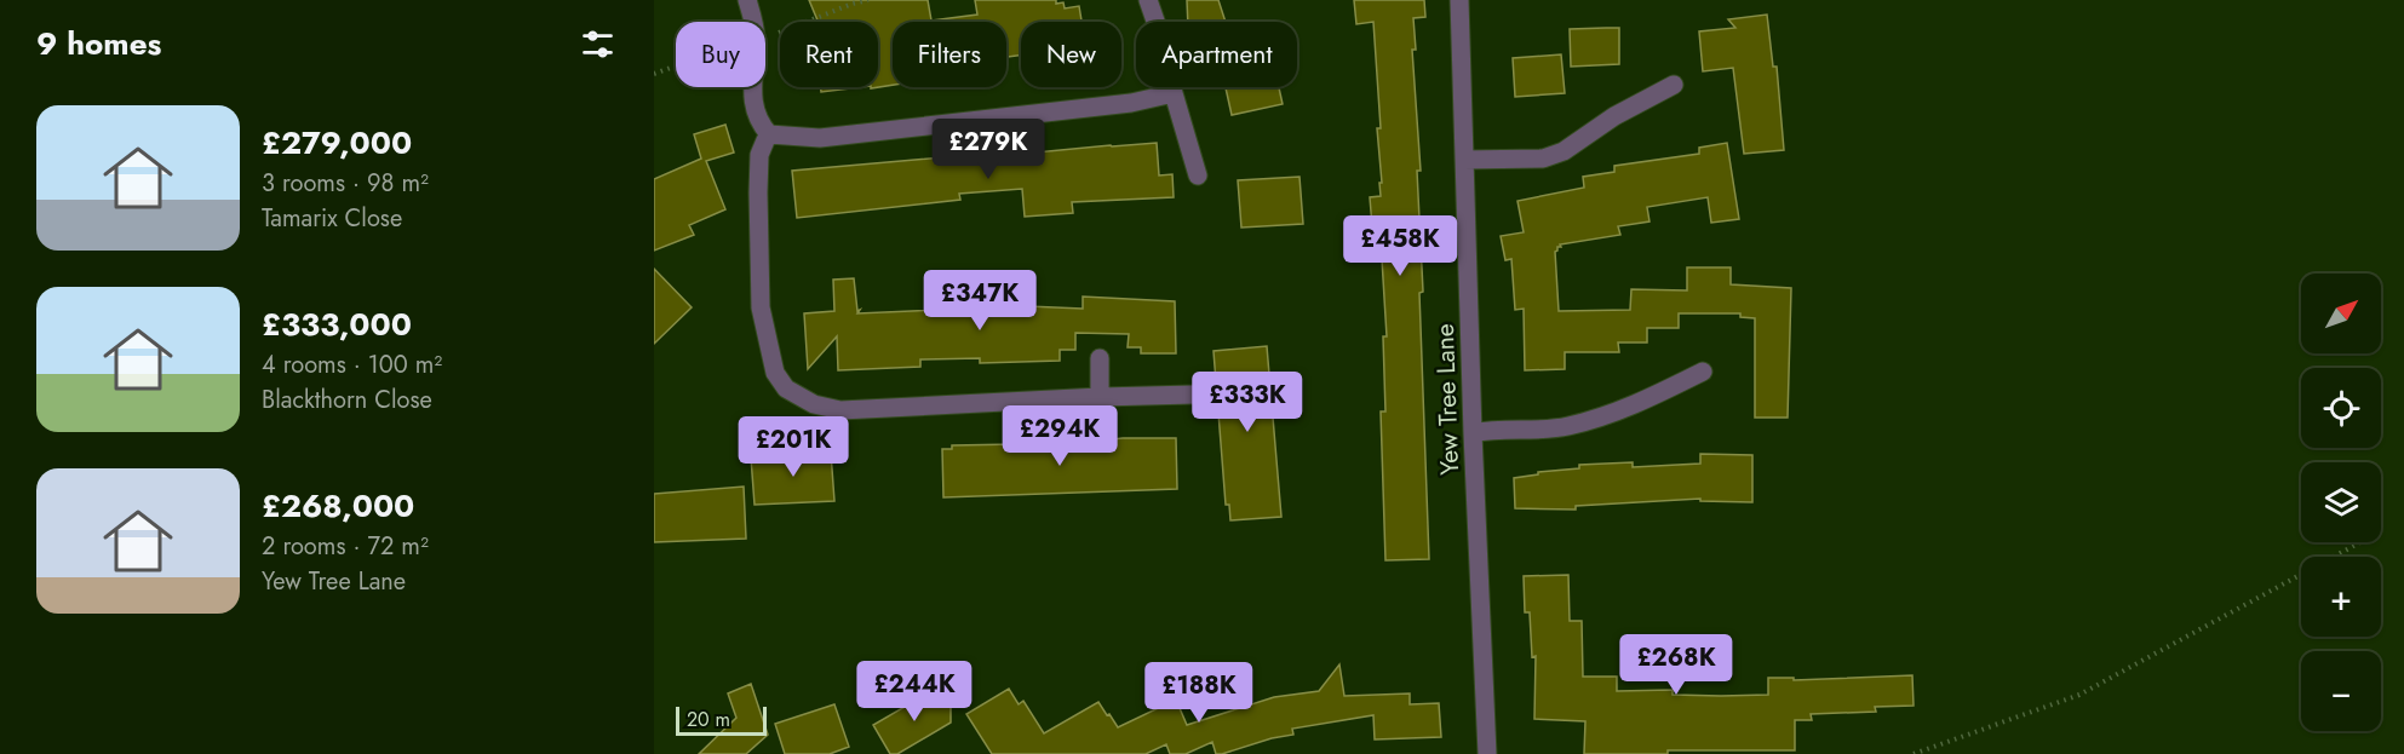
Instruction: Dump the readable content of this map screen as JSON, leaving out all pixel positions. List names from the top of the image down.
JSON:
{
  "streets": {
    "street": ["Yew Tree Lane"]
  },
  "scale_bar": "20 m",
  "north": "top right",
  "page": {
    "heading": "9 homes",
    "chip": [
      "Buy",
      "Rent",
      "Filters",
      "New",
      "Apartment"
    ],
    "list": [
      {
        "name": "£279,000",
        "note": "3 rooms · 98 m² · Tamarix Close"
      },
      {
        "name": "£333,000",
        "note": "4 rooms · 100 m² · Blackthorn Close"
      },
      {
        "name": "£268,000",
        "note": "2 rooms · 72 m² · Yew Tree Lane"
      }
    ],
    "price": [
      "£279K",
      "£458K",
      "£347K",
      "£333K",
      "£294K",
      "£201K",
      "£268K",
      "£244K",
      "£188K"
    ],
    "map_buttons": ["+", "−"],
    "scale": "20 m"
  }
}
